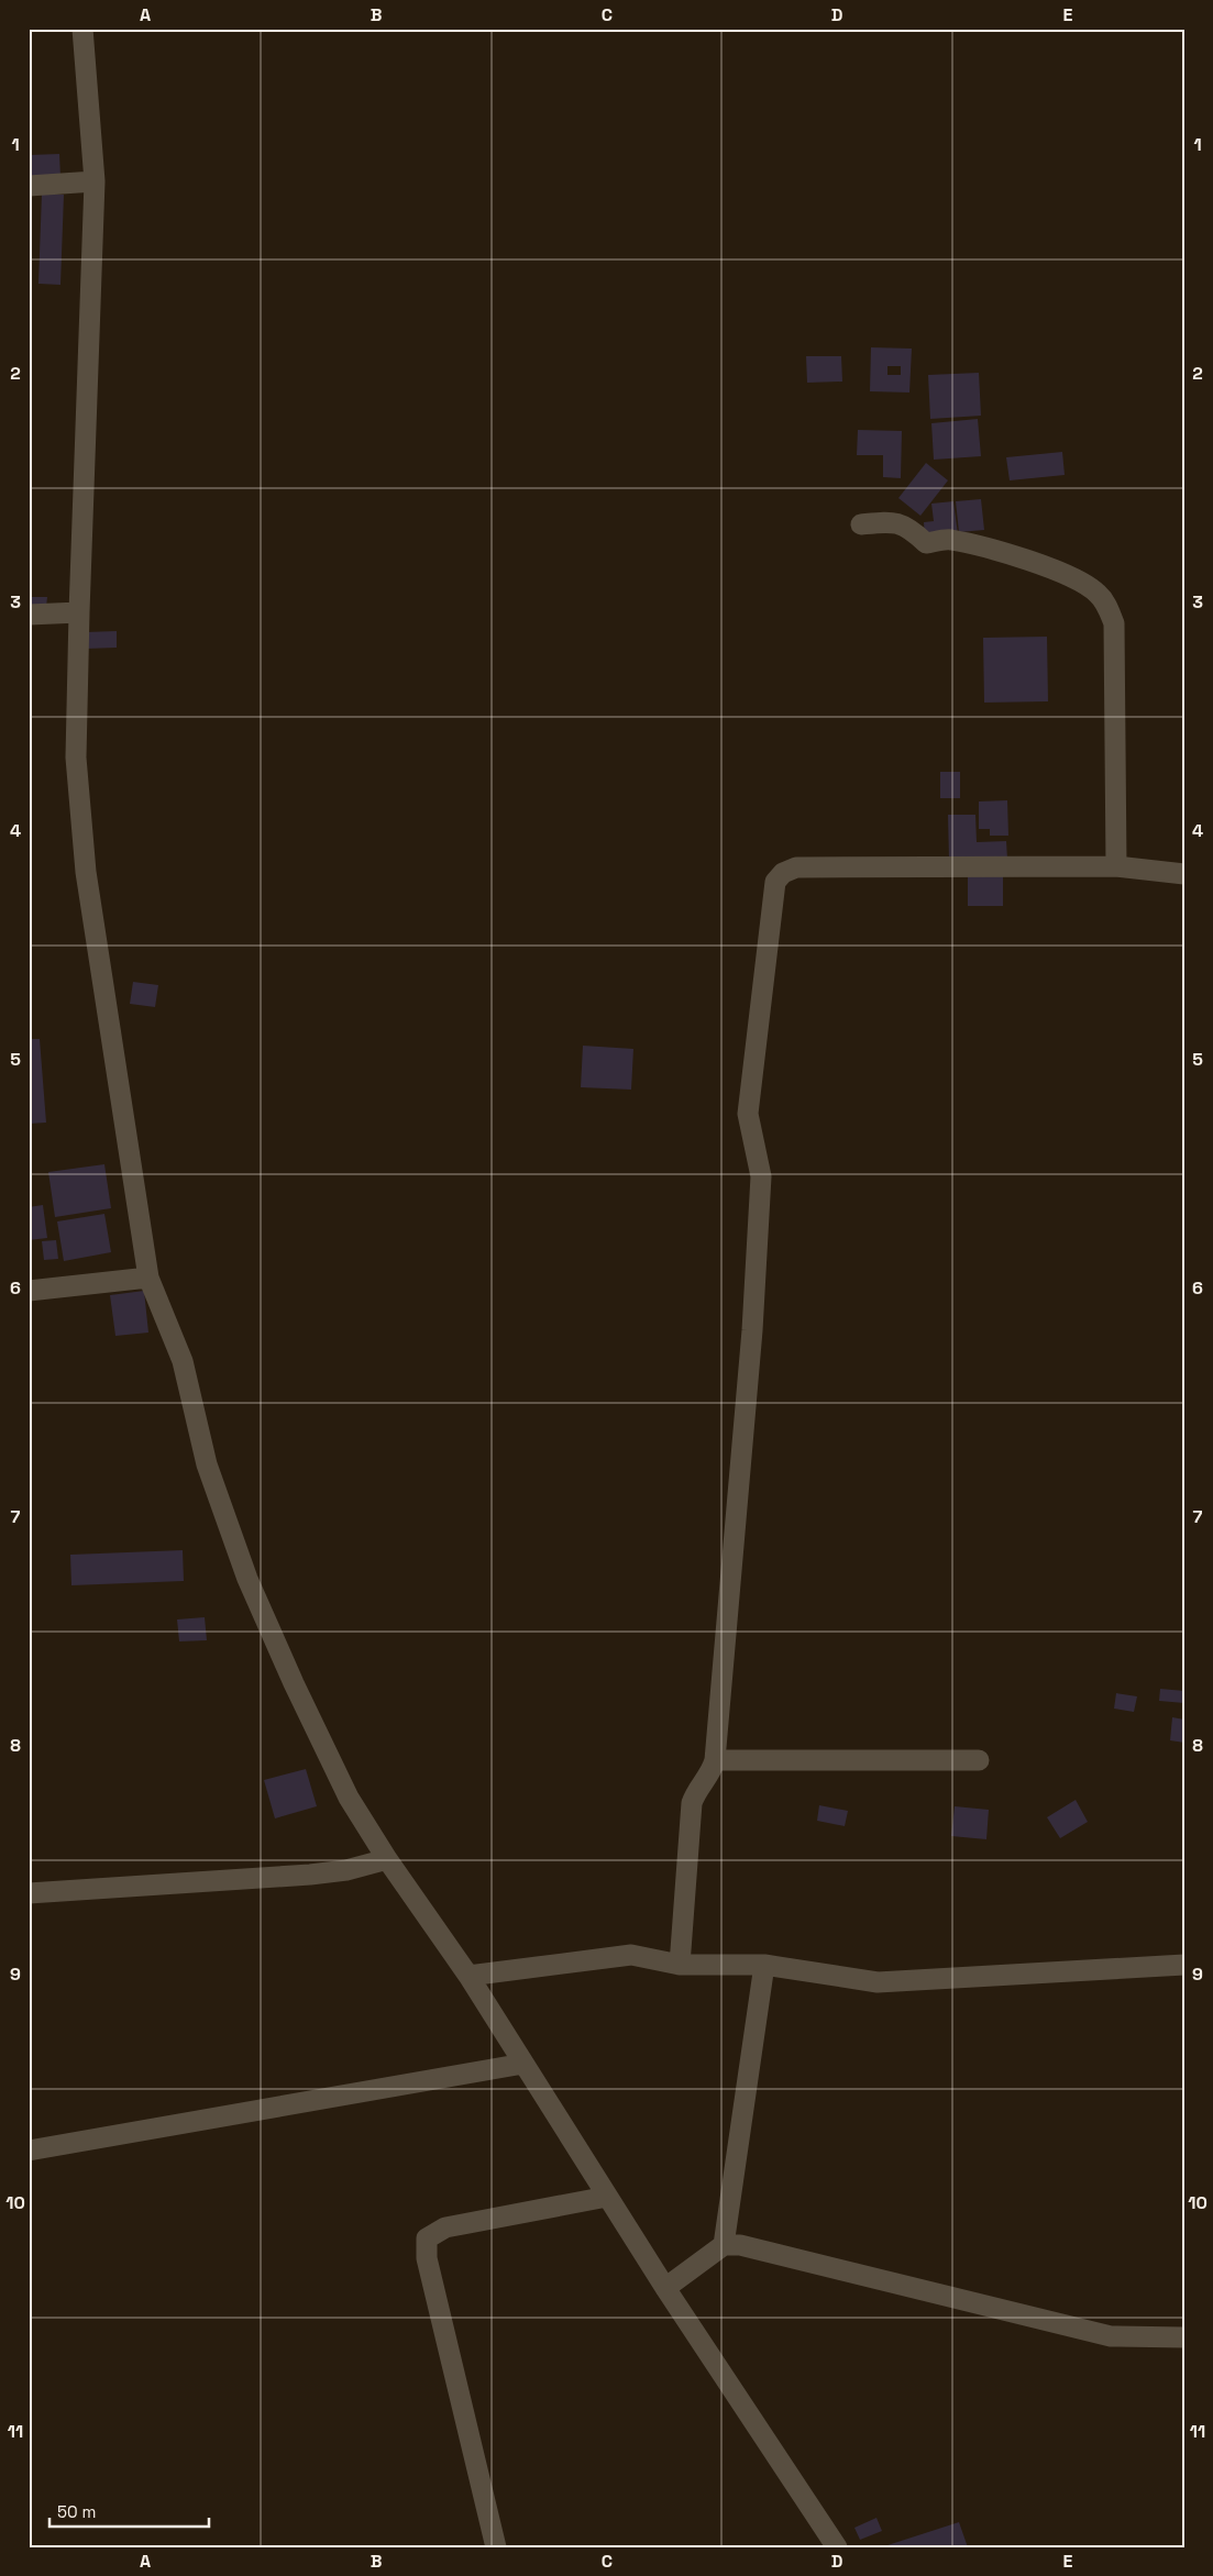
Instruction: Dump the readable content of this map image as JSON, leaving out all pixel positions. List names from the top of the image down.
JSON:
{
  "scale_bar": "50 m",
  "grid": {
    "columns": [
      "A",
      "B",
      "C",
      "D",
      "E"
    ],
    "rows": [
      "1",
      "2",
      "3",
      "4",
      "5",
      "6",
      "7",
      "8",
      "9",
      "10",
      "11"
    ]
  }
}
